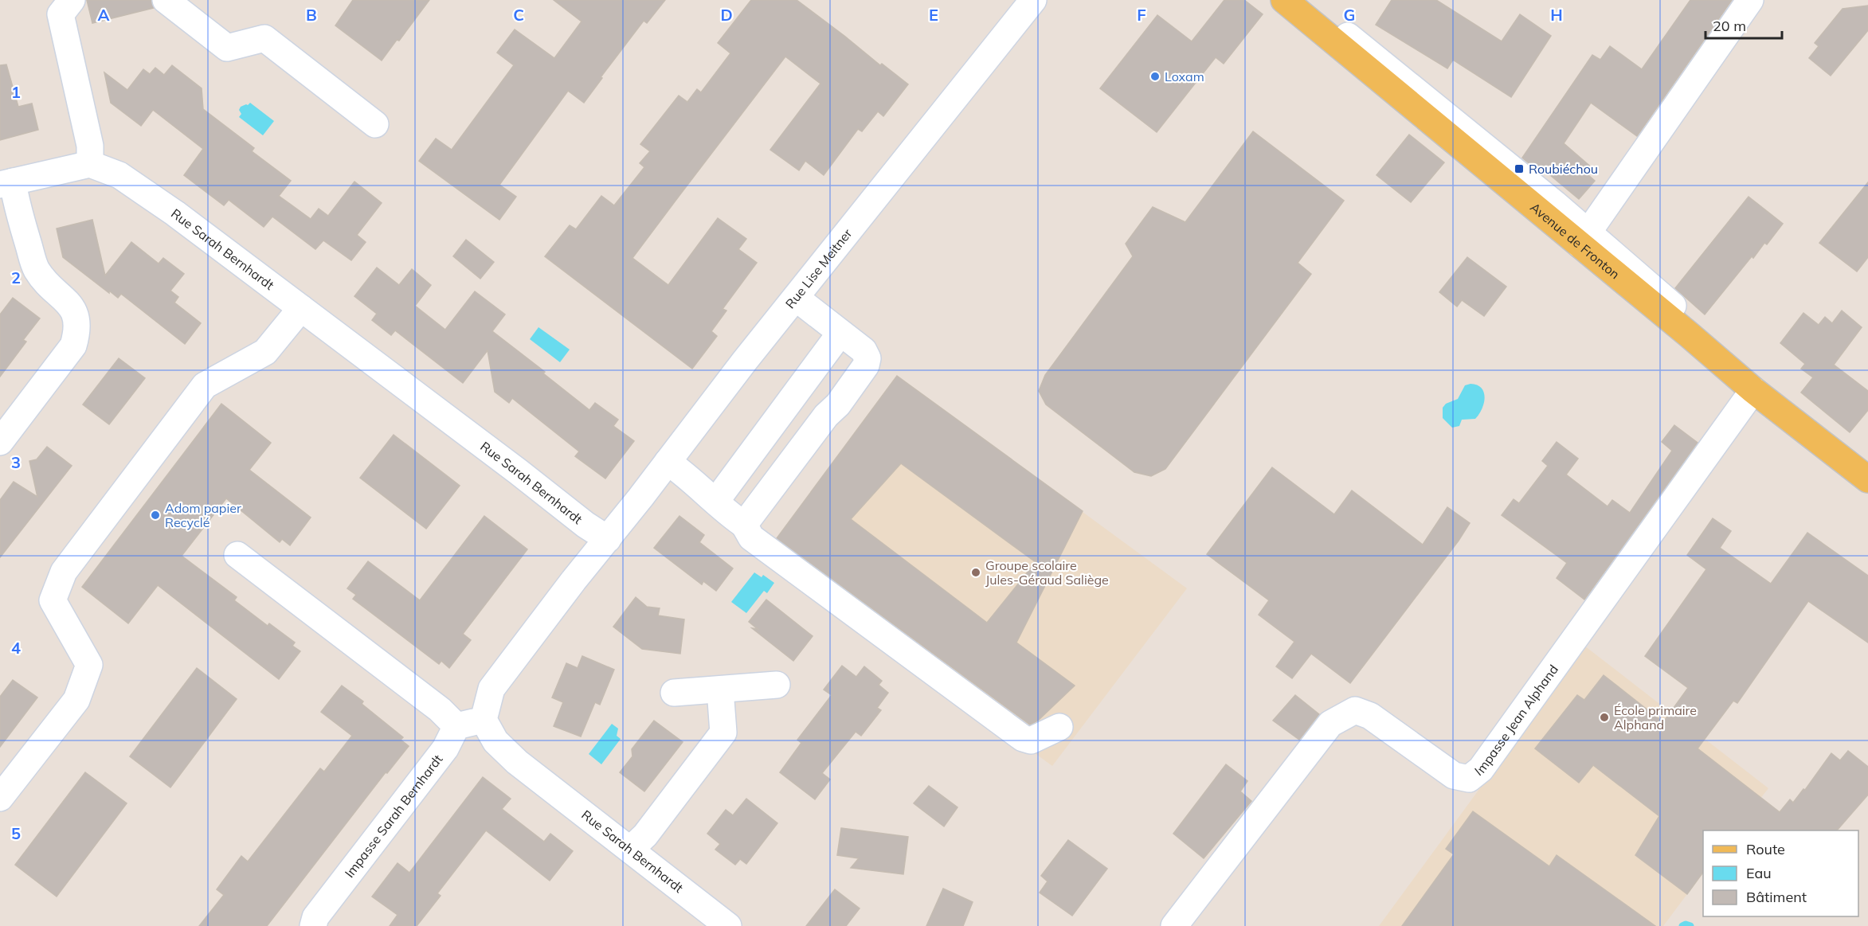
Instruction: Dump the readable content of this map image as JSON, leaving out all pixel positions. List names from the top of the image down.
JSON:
{
  "streets": {
    "main road": ["Avenue de Fronton"],
    "street": [
      "Rue Sarah Bernhardt",
      "Rue Lise Meitner",
      "Impasse Jean Alphand",
      "Impasse Sarah Bernhardt"
    ]
  },
  "crossings": [
    ["Avenue de Fronton", "Impasse Jean Alphand"],
    ["Rue Sarah Bernhardt", "Rue Lise Meitner"]
  ],
  "places": {
    "other": [
      "Loxam",
      "Adom papier Recyclé",
      "Groupe scolaire Jules-Géraud Saliège",
      "École primaire Alphand"
    ],
    "transit": ["Roubiéchou"]
  },
  "legend": ["Route", "Eau", "Bâtiment"],
  "scale_bar": "20 m",
  "grid": {
    "columns": [
      "A",
      "B",
      "C",
      "D",
      "E",
      "F",
      "G",
      "H"
    ],
    "rows": [
      "1",
      "2",
      "3",
      "4",
      "5"
    ]
  }
}
